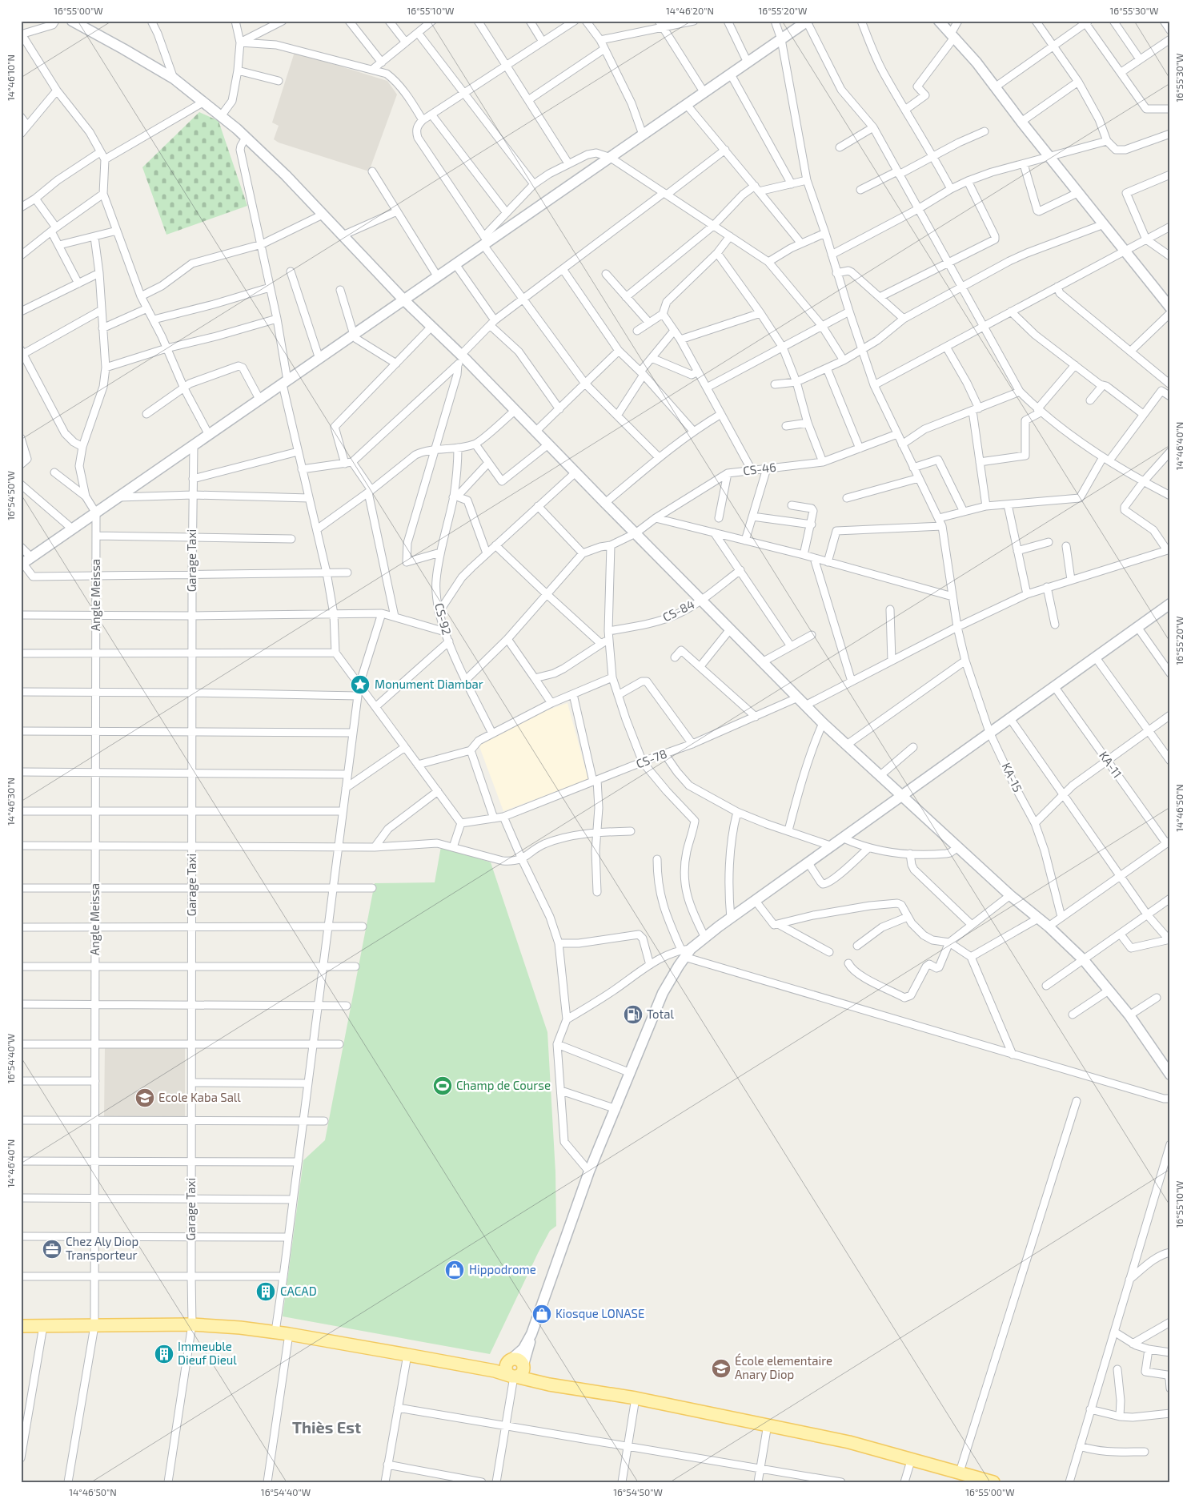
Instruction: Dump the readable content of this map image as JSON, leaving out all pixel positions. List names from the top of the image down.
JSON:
{
  "streets": {
    "street": [
      "CS-46",
      "Garage Taxi",
      "Angle Meissa",
      "CS-84",
      "CS-92",
      "CS-78",
      "KA-11",
      "KA-15"
    ]
  },
  "crossings": [
    ["CS-46", "KA-15"]
  ],
  "districts": ["Thiès Est"],
  "places": {
    "place": ["Monument Diambar"],
    "fuel station": ["Total"],
    "sports": ["Champ de Course"],
    "school or university": ["Ecole Kaba Sall", "École elementaire Anary Diop"],
    "office": ["Chez Aly Diop Transporteur"],
    "shop": ["Hippodrome", "Kiosque LONASE"],
    "building": ["CACAD", "Immeuble Dieuf Dieul"]
  },
  "coordinates": [
    "16°55'00\"W",
    "16°55'10\"W",
    "14°46'20\"N",
    "16°55'20\"W",
    "16°55'30\"W",
    "14°46'10\"N",
    "14°46'40\"N",
    "16°54'50\"W",
    "14°46'30\"N",
    "14°46'50\"N",
    "16°54'40\"W"
  ]
}
